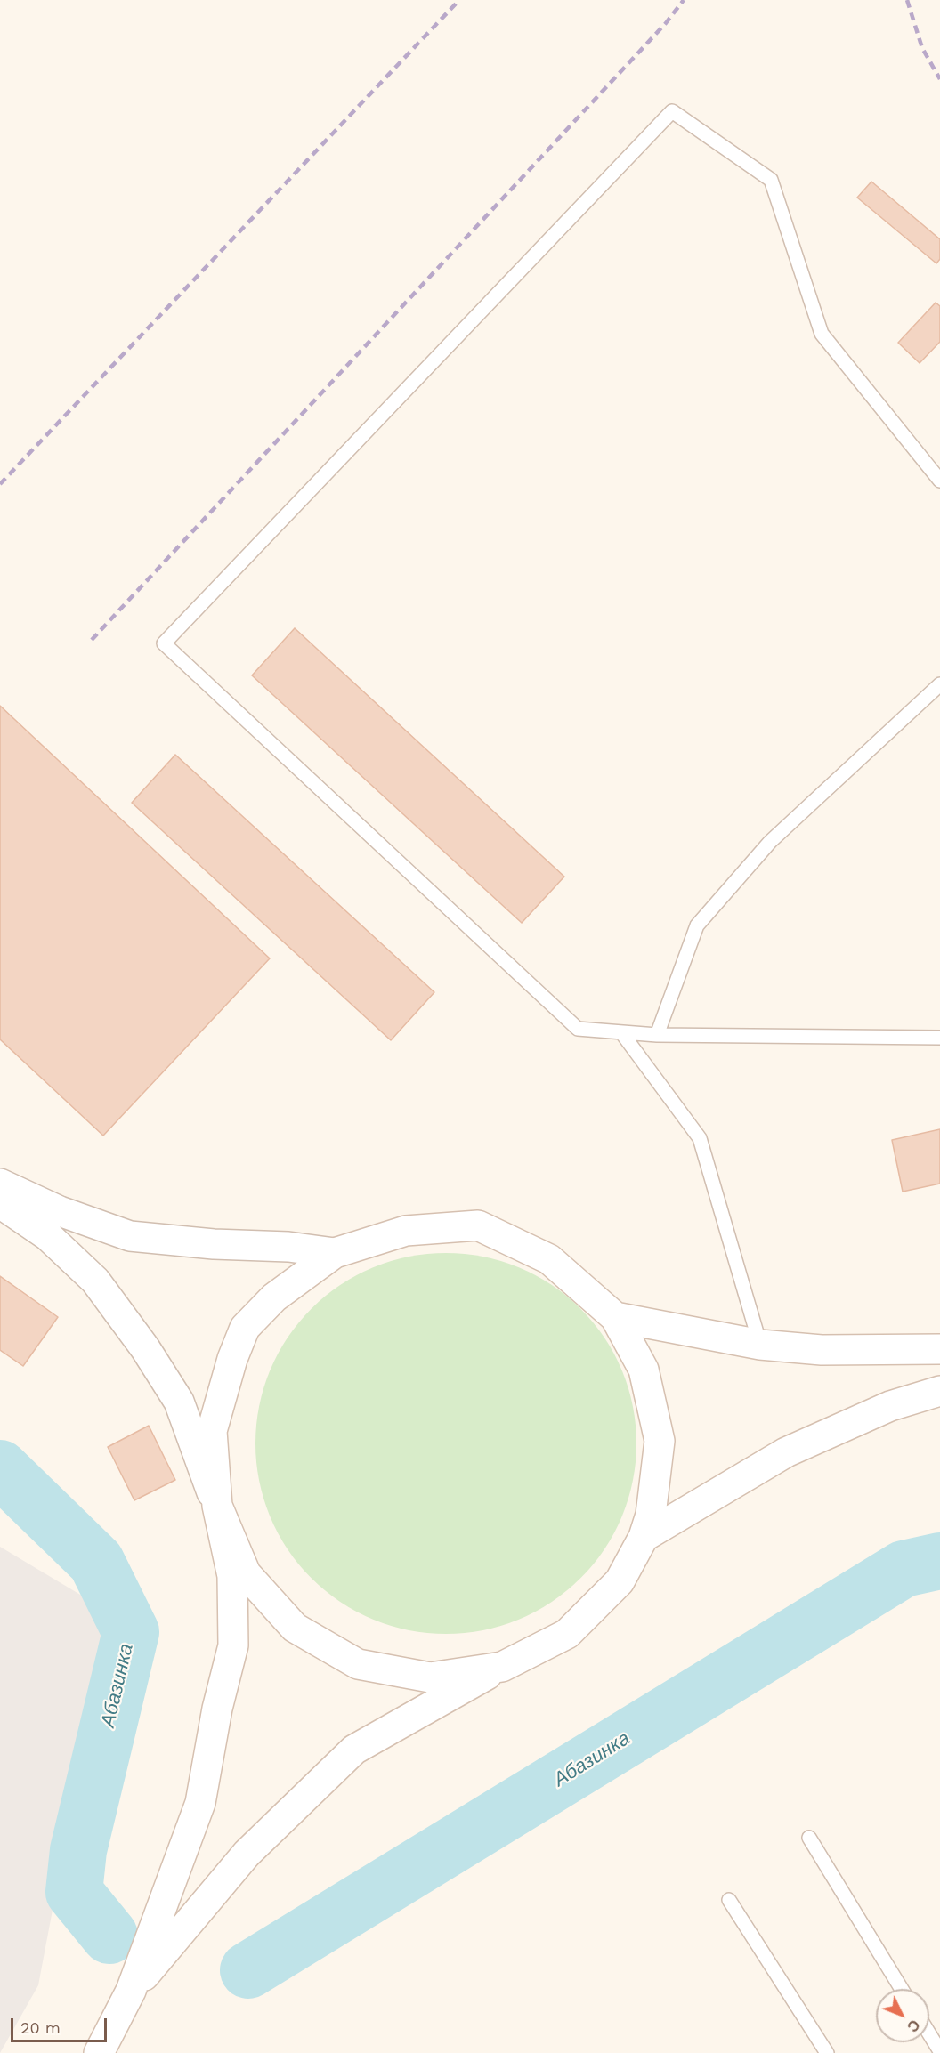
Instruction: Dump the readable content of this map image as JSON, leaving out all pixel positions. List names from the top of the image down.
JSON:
{
  "water": ["Абазинка"],
  "scale_bar": "20 m",
  "north": "bottom right"
}
